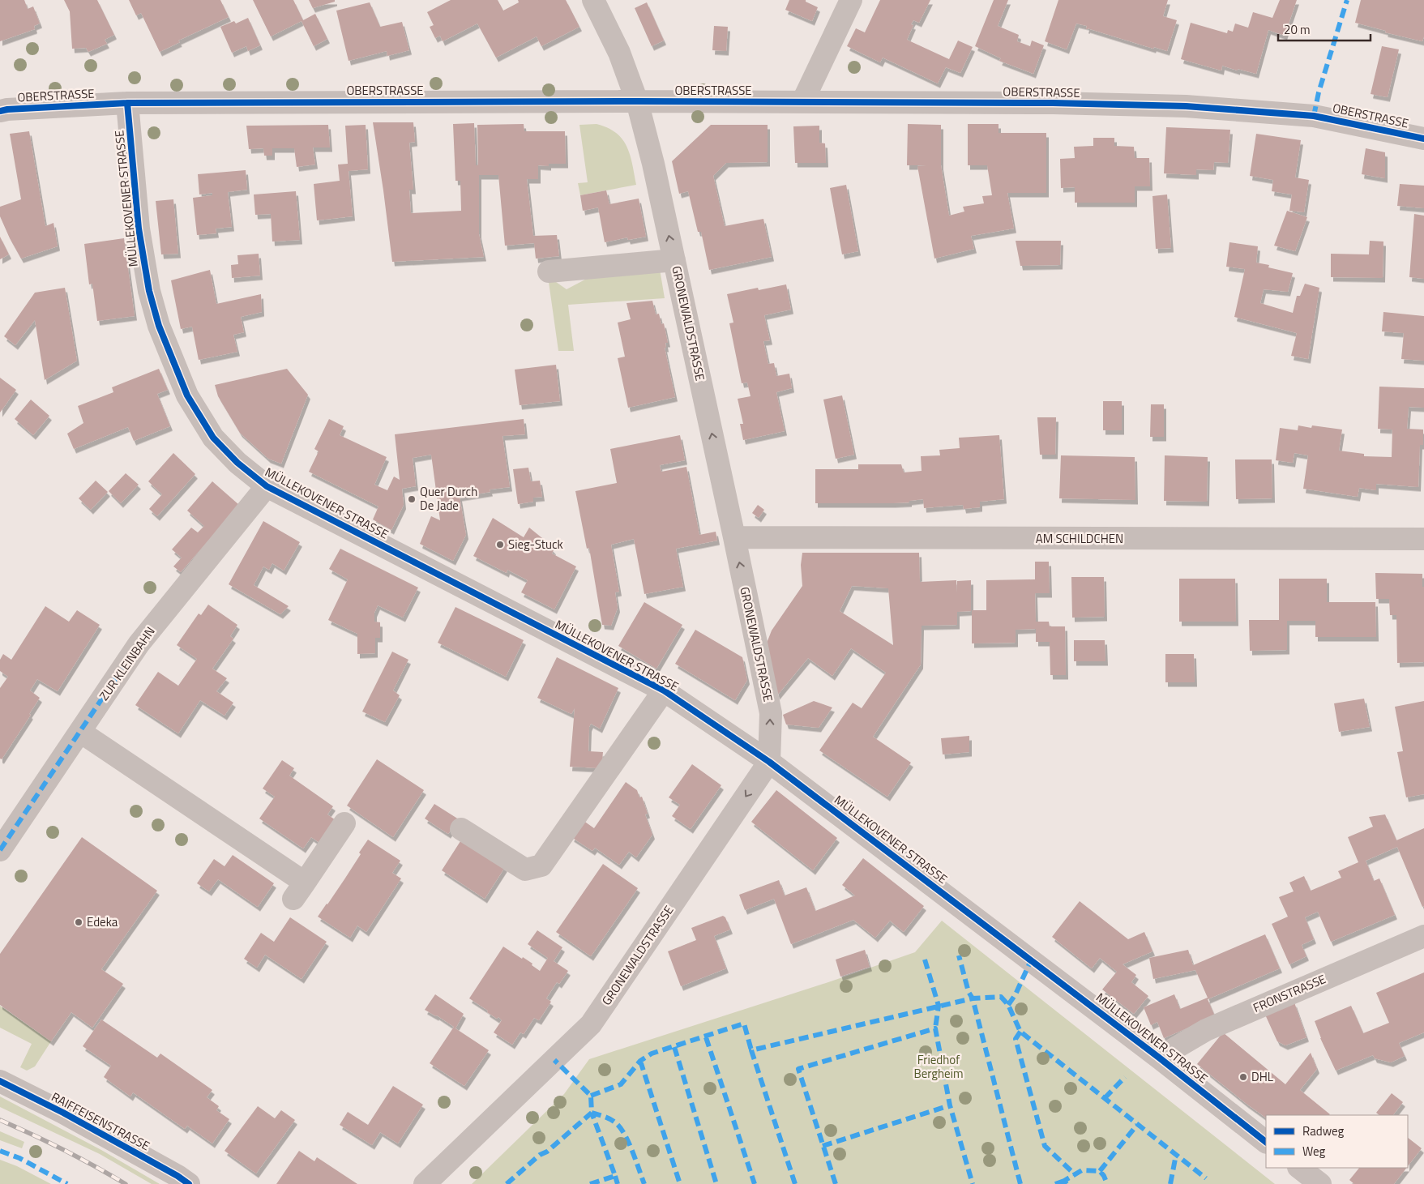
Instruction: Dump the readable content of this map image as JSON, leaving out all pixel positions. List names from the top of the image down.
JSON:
{
  "streets": {
    "street": [
      "OBERSTRASSE",
      "MÜLLEKOVENER STRASSE",
      "GRONEWALDSTRASSE",
      "AM SCHILDCHEN",
      "ZUR KLEINBAHN",
      "FRONSTRASSE",
      "RAIFFEISENSTRASSE"
    ]
  },
  "crossings": [
    ["OBERSTRASSE", "MÜLLEKOVENER STRASSE"],
    ["OBERSTRASSE", "GRONEWALDSTRASSE"],
    ["MÜLLEKOVENER STRASSE", "GRONEWALDSTRASSE"],
    ["MÜLLEKOVENER STRASSE", "ZUR KLEINBAHN"],
    ["MÜLLEKOVENER STRASSE", "FRONSTRASSE"],
    ["GRONEWALDSTRASSE", "AM SCHILDCHEN"]
  ],
  "parks": ["Friedhof Bergheim"],
  "places": [
    "Quer Durch De Jade",
    "Sieg-Stuck",
    "Edeka",
    "DHL"
  ],
  "legend": ["Radweg", "Weg"],
  "scale_bar": "20 m"
}
